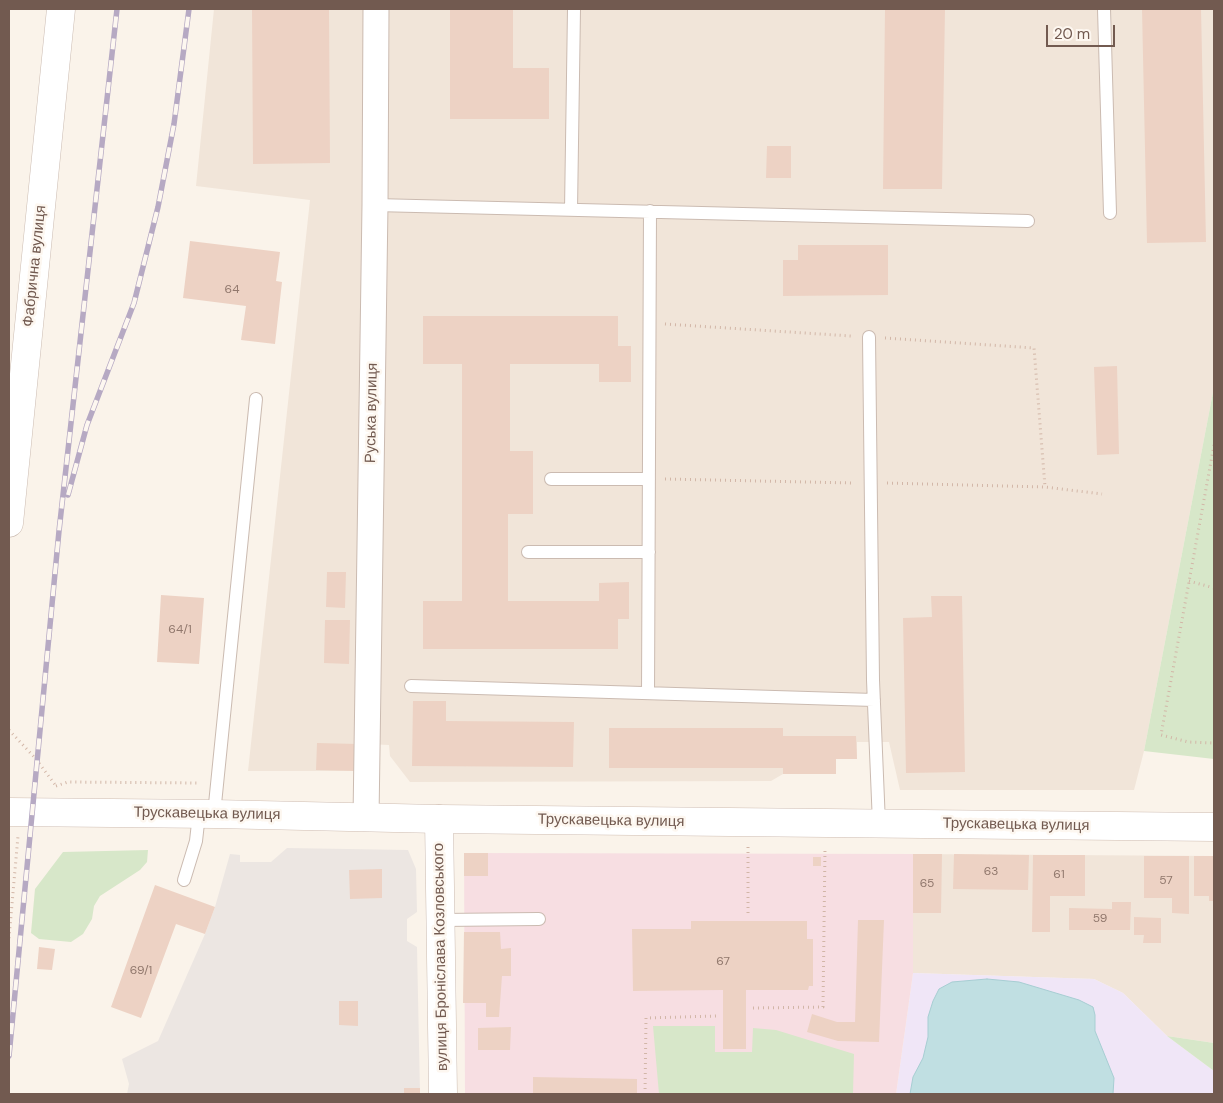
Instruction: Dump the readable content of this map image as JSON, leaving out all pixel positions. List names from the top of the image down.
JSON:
{
  "streets": {
    "main road": ["Фабрична вулиця", "Трускавецька вулиця", "вулиця Броніслава Козловського"],
    "street": ["Руська вулиця"]
  },
  "crossings": [
    ["Руська вулиця", "Трускавецька вулиця"],
    ["Трускавецька вулиця", "вулиця Броніслава Козловського"]
  ],
  "house_numbers": [
    "64",
    "64/1",
    "63",
    "61",
    "57",
    "65",
    "59",
    "67",
    "69/1"
  ],
  "scale_bar": "20 m"
}
